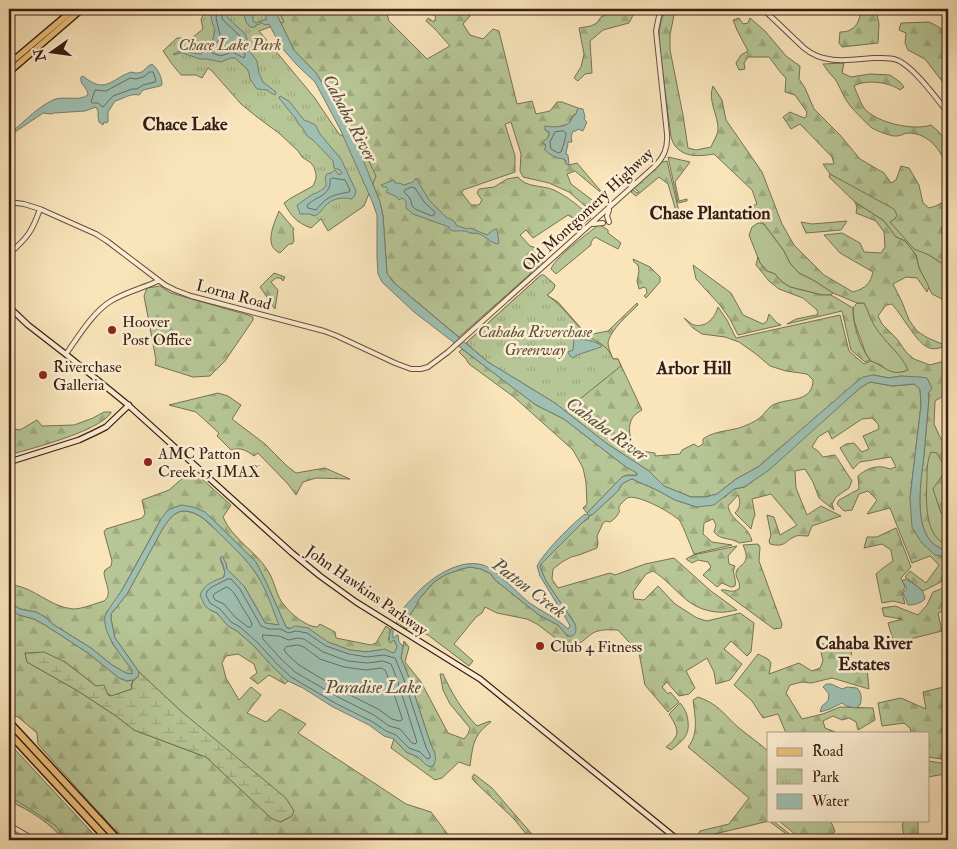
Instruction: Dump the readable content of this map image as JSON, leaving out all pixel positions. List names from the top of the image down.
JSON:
{
  "streets": {
    "main road": ["John Hawkins Parkway"],
    "street": ["Old Montgomery Highway", "Lorna Road"]
  },
  "crossings": [
    ["Old Montgomery Highway", "Lorna Road"]
  ],
  "districts": [
    "Chace Lake",
    "Chase Plantation",
    "Arbor Hill",
    "Cahaba River Estates"
  ],
  "water": ["Cahaba River", "Patton Creek", "Paradise Lake"],
  "parks": ["Chace Lake Park", "Cahaba Riverchase Greenway"],
  "places": [
    "Hoover Post Office",
    "Riverchase Galleria",
    "AMC Patton Creek 15 IMAX",
    "Club 4 Fitness"
  ],
  "legend": ["Road", "Park", "Water"],
  "north": "left"
}
